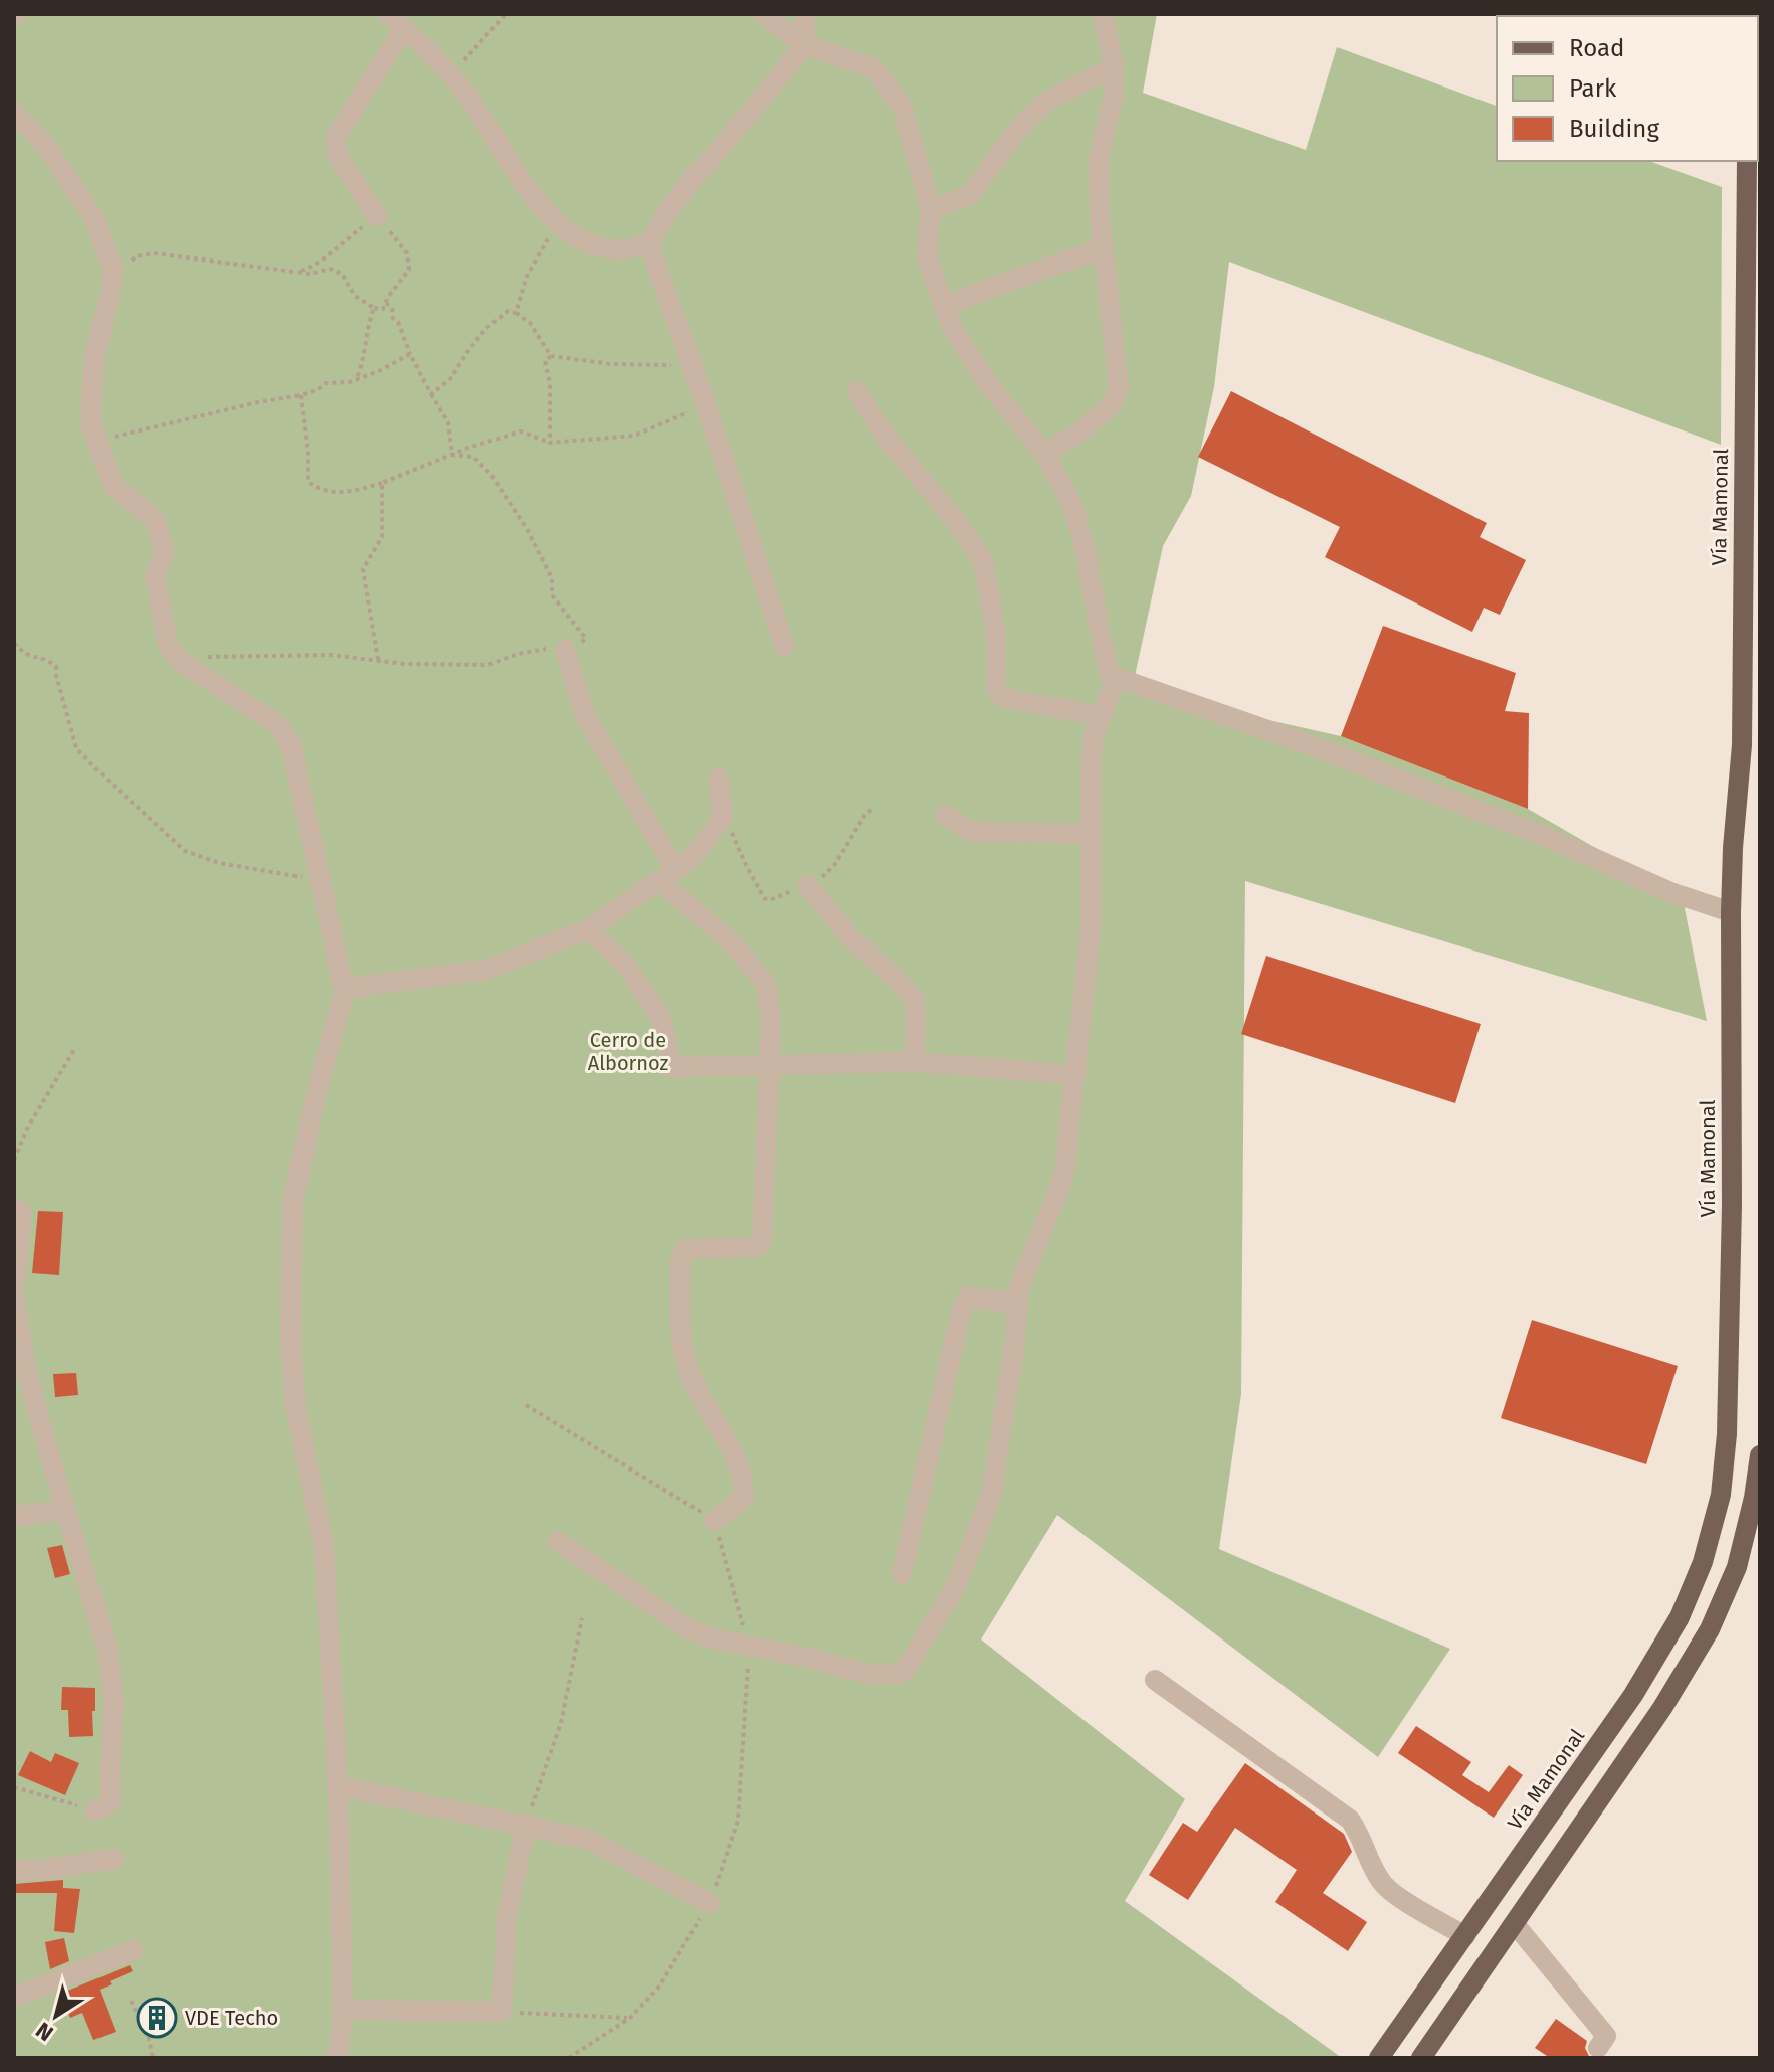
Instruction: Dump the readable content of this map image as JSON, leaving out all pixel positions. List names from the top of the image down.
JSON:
{
  "streets": {
    "main road": ["Vía Mamonal"]
  },
  "parks": ["Cerro de Albornoz"],
  "places": {
    "building": ["VDE Techo"]
  },
  "legend": ["Road", "Park", "Building"],
  "north": "bottom left"
}
